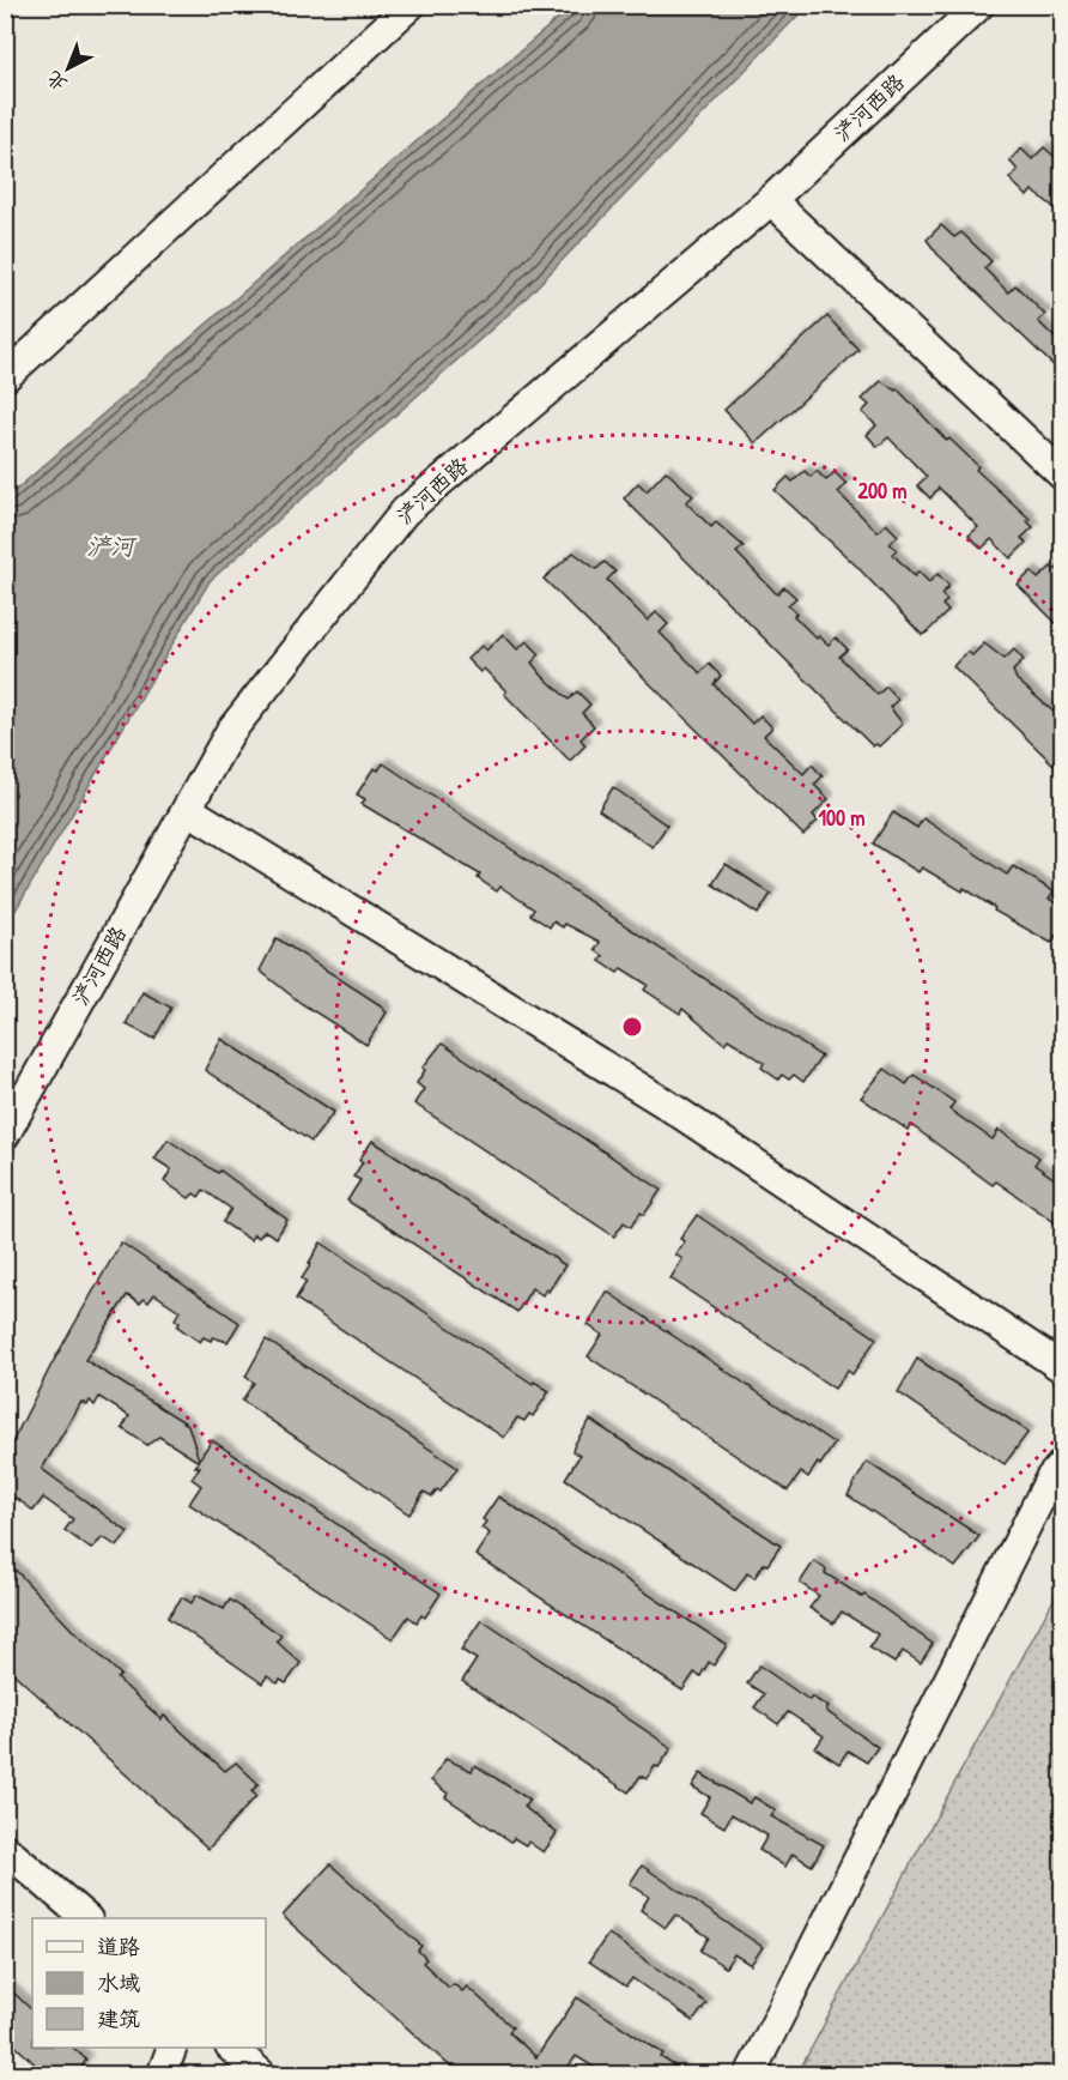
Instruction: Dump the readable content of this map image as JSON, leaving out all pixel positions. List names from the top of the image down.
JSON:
{
  "streets": {
    "street": ["浐河西路"]
  },
  "water": ["浐河"],
  "legend": ["道路", "水域", "建筑"],
  "north": "bottom left",
  "rings": ["200 m", "100 m"]
}
